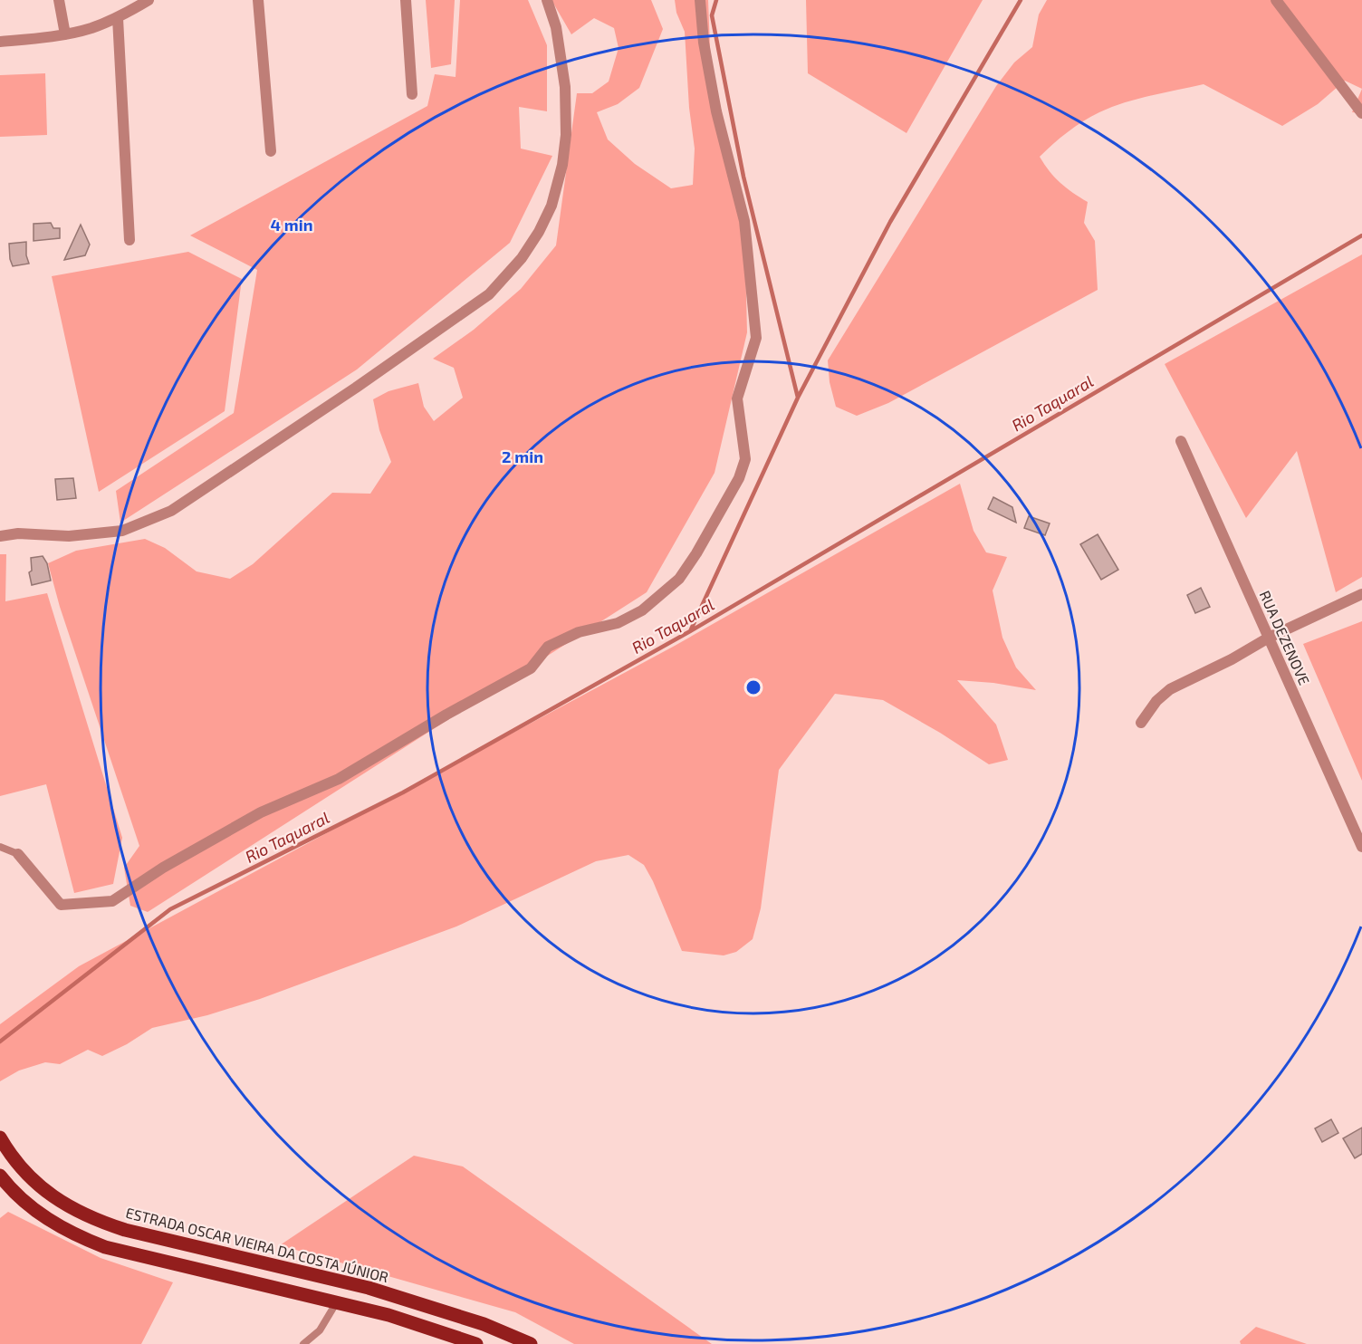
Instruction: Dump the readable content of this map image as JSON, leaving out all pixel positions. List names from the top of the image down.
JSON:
{
  "streets": {
    "main road": ["ESTRADA OSCAR VIEIRA DA COSTA JÚNIOR"],
    "street": ["RUA DEZENOVE"]
  },
  "water": ["Rio Taquaral"],
  "rings": ["4 min", "2 min"]
}
